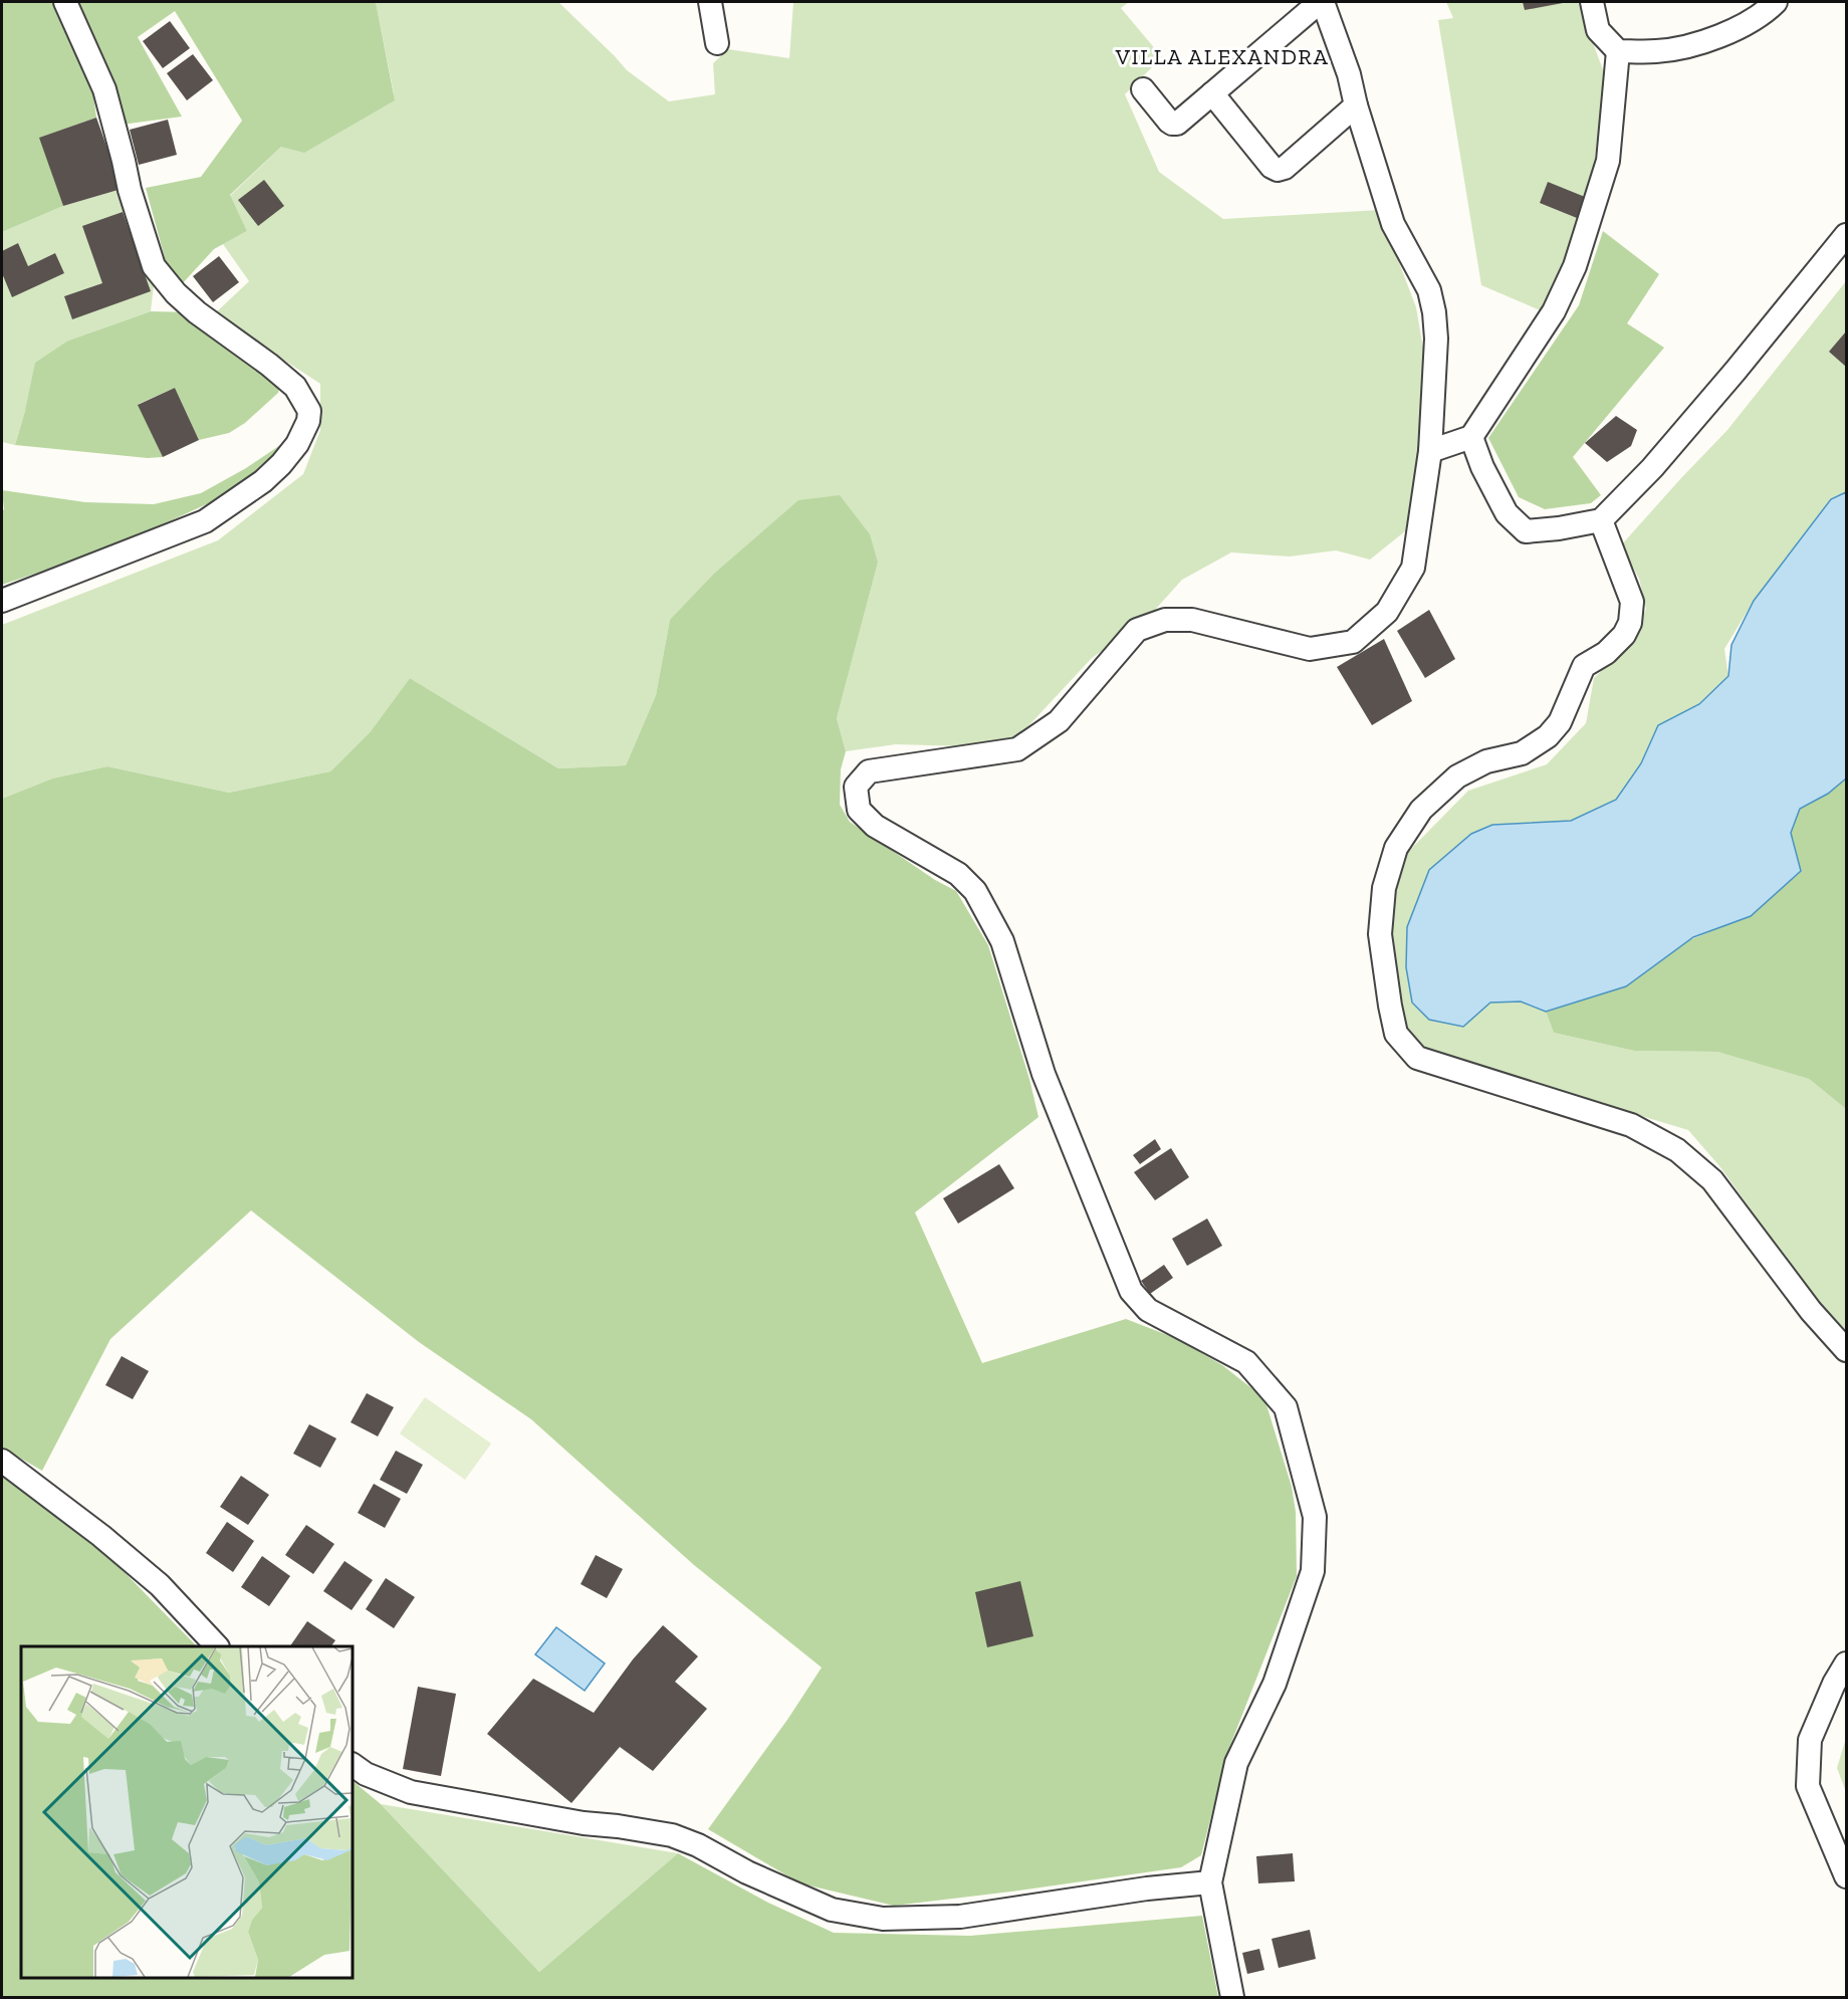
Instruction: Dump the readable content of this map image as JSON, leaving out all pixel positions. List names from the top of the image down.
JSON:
{
  "districts": ["VILLA ALEXANDRA"]
}
